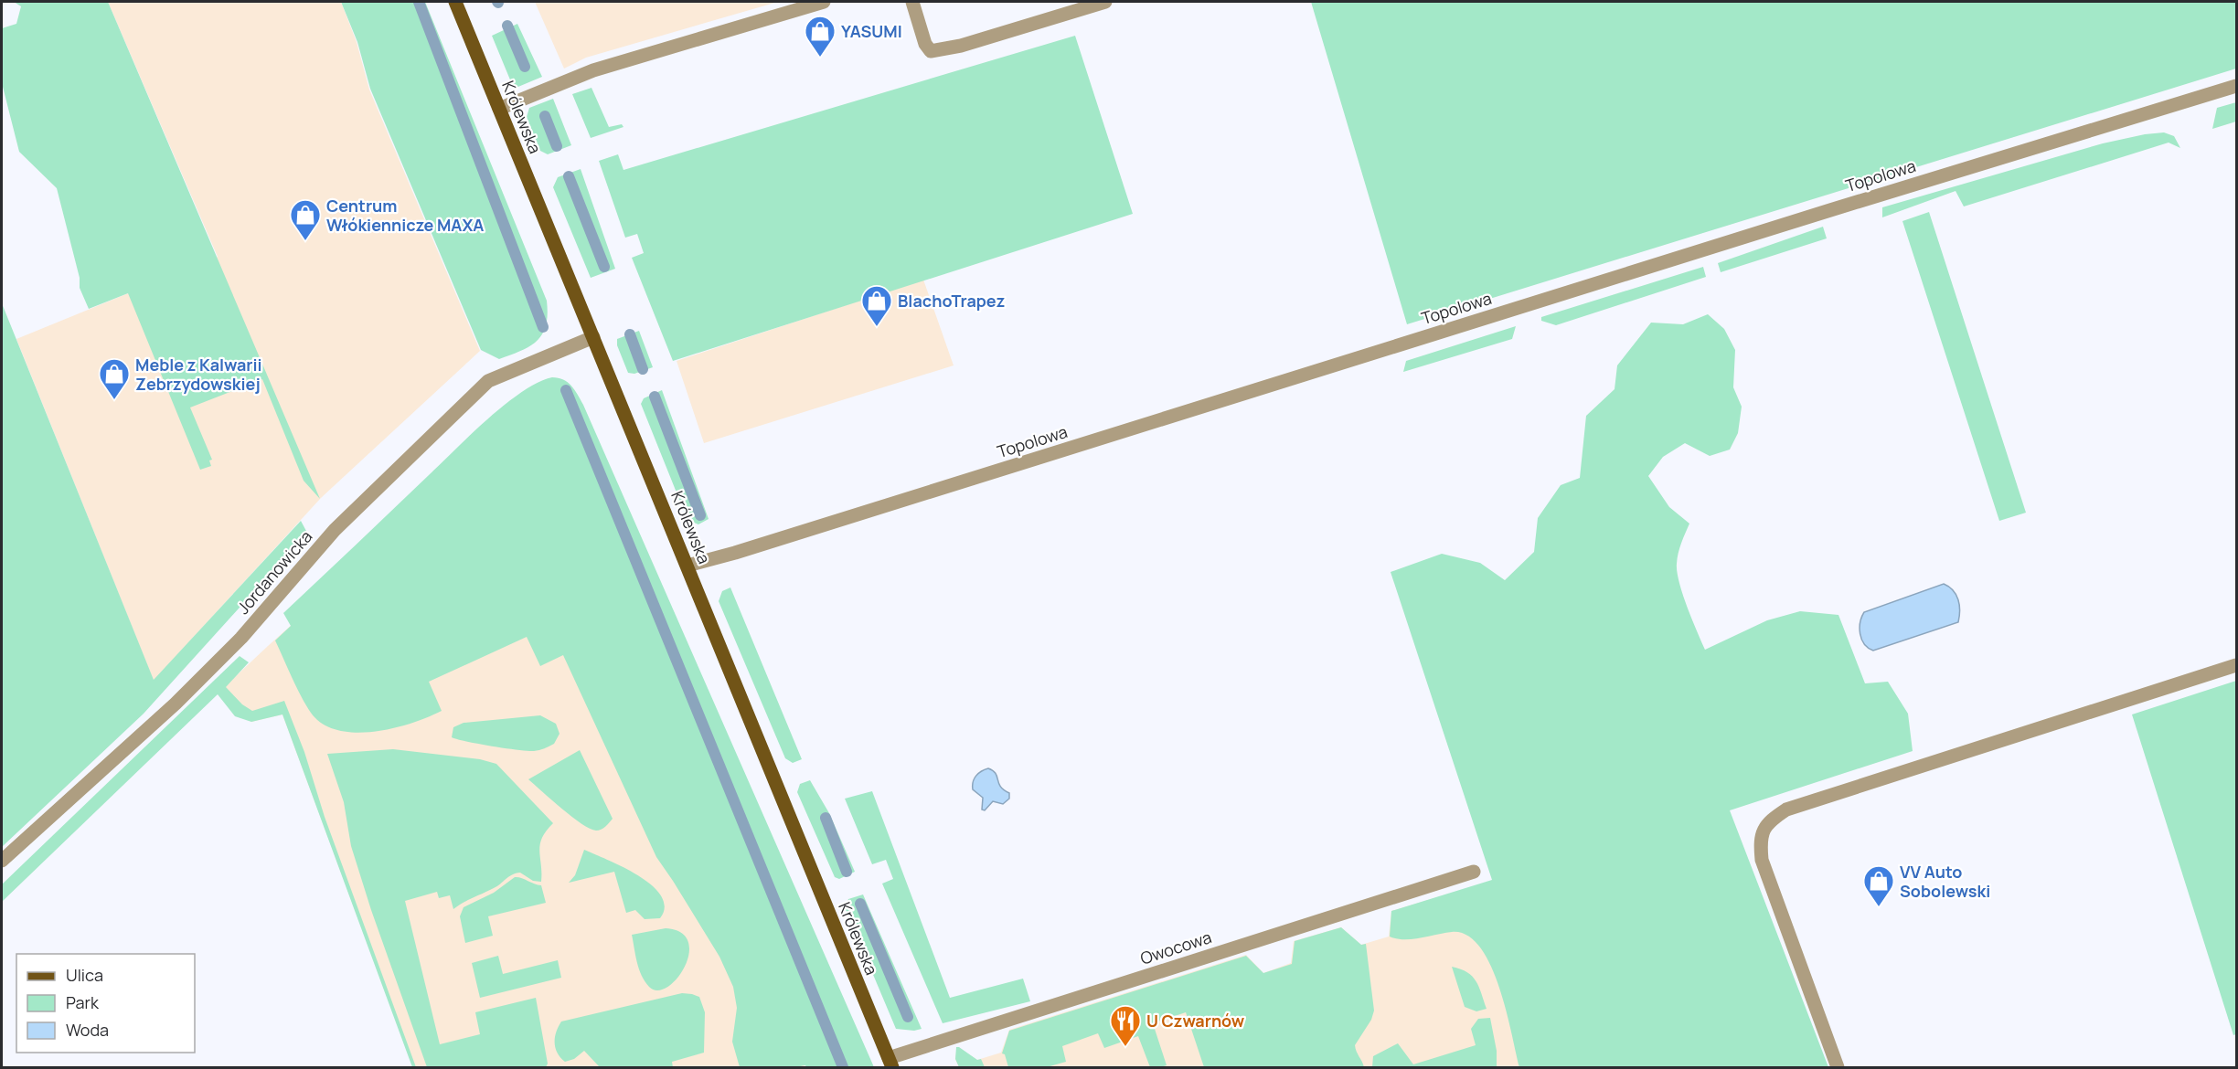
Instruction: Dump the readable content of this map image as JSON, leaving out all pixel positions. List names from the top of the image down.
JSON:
{
  "streets": {
    "main road": ["Królewska"],
    "street": ["Topolowa", "Jordanowicka", "Owocowa"]
  },
  "crossings": [
    ["Królewska", "Topolowa"],
    ["Królewska", "Jordanowicka"],
    ["Królewska", "Owocowa"]
  ],
  "places": {
    "shop": [
      "YASUMI",
      "Centrum Włókiennicze MAXA",
      "BlachoTrapez",
      "Meble z Kalwarii Zebrzydowskiej",
      "VV Auto Sobolewski"
    ],
    "restaurant": ["U Czwarnów"]
  },
  "legend": ["Ulica", "Park", "Woda"]
}
